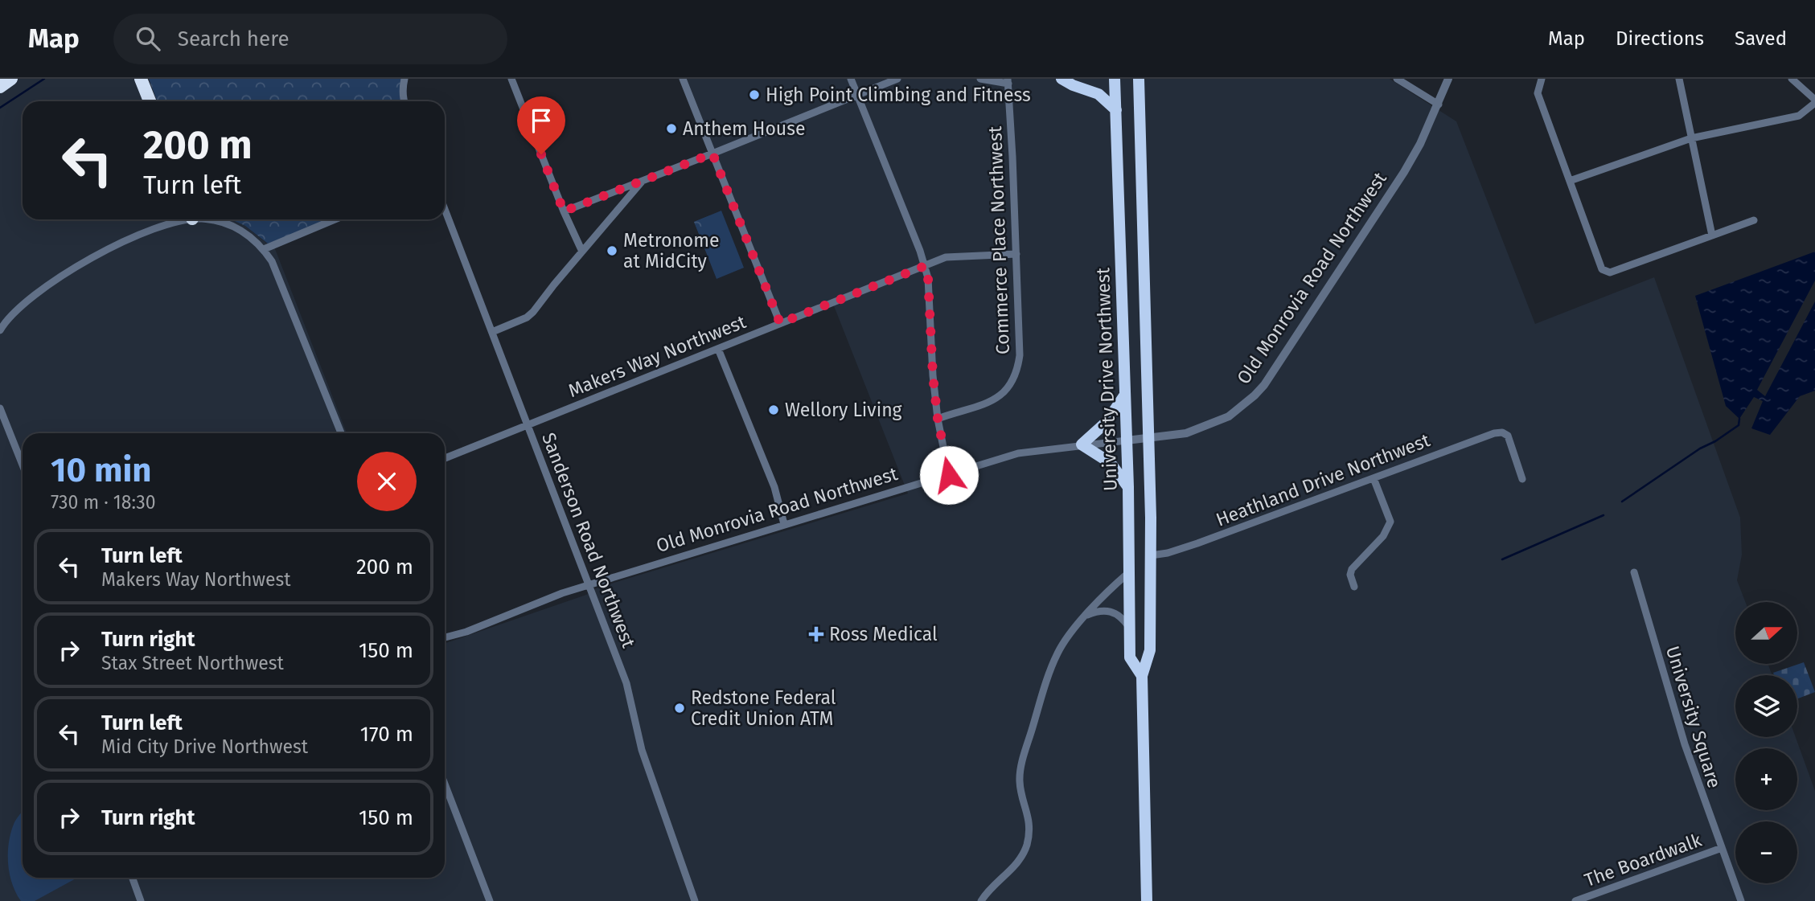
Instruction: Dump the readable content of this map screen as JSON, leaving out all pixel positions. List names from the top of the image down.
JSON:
{
  "streets": {
    "highway": ["University Drive Northwest"],
    "street": [
      "Commerce Place Northwest",
      "Old Monrovia Road Northwest",
      "Makers Way Northwest",
      "Heathland Drive Northwest",
      "Sanderson Road Northwest",
      "University Square",
      "The Boardwalk"
    ]
  },
  "crossings": [
    ["Commerce Place Northwest", "Makers Way Northwest"],
    ["Old Monrovia Road Northwest", "University Drive Northwest"],
    ["Old Monrovia Road Northwest", "Sanderson Road Northwest"],
    ["Makers Way Northwest", "Sanderson Road Northwest"],
    ["University Drive Northwest", "Heathland Drive Northwest"],
    ["University Square", "The Boardwalk"]
  ],
  "places": {
    "other": [
      "High Point Climbing and Fitness",
      "Anthem House",
      "Metronome at MidCity",
      "Wellory Living",
      "Redstone Federal Credit Union ATM"
    ],
    "health": ["Ross Medical"]
  },
  "north": "right",
  "page": {
    "header": "Map",
    "search": "Search here",
    "nav": ["Map", "Directions", "Saved"],
    "turn": ["200 m", "Turn left"],
    "heading": ["10 min", "730 m · 18:30"],
    "list": [
      {
        "name": "Turn left",
        "note": "Makers Way Northwest",
        "value": "200 m"
      },
      {
        "name": "Turn right",
        "note": "Stax Street Northwest",
        "value": "150 m"
      },
      {
        "name": "Turn left",
        "note": "Mid City Drive Northwest",
        "value": "170 m"
      },
      {
        "name": "Turn right",
        "value": "150 m"
      }
    ],
    "map_buttons": ["+", "−"]
  }
}
